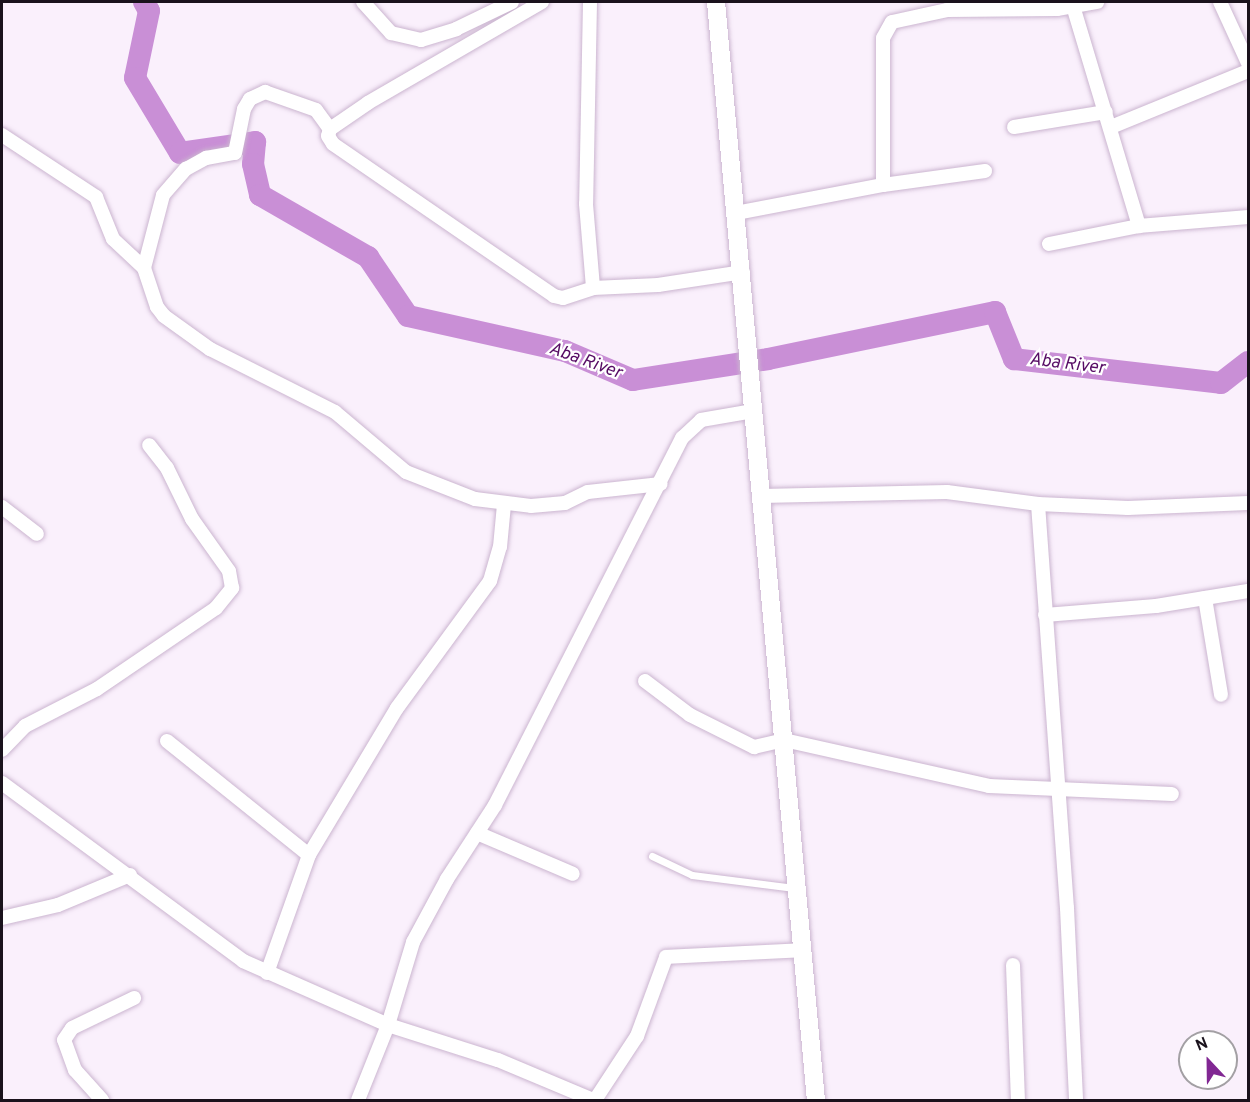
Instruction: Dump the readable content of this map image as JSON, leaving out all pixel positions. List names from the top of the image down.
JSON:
{
  "water": ["Aba River"],
  "north": "top"
}
